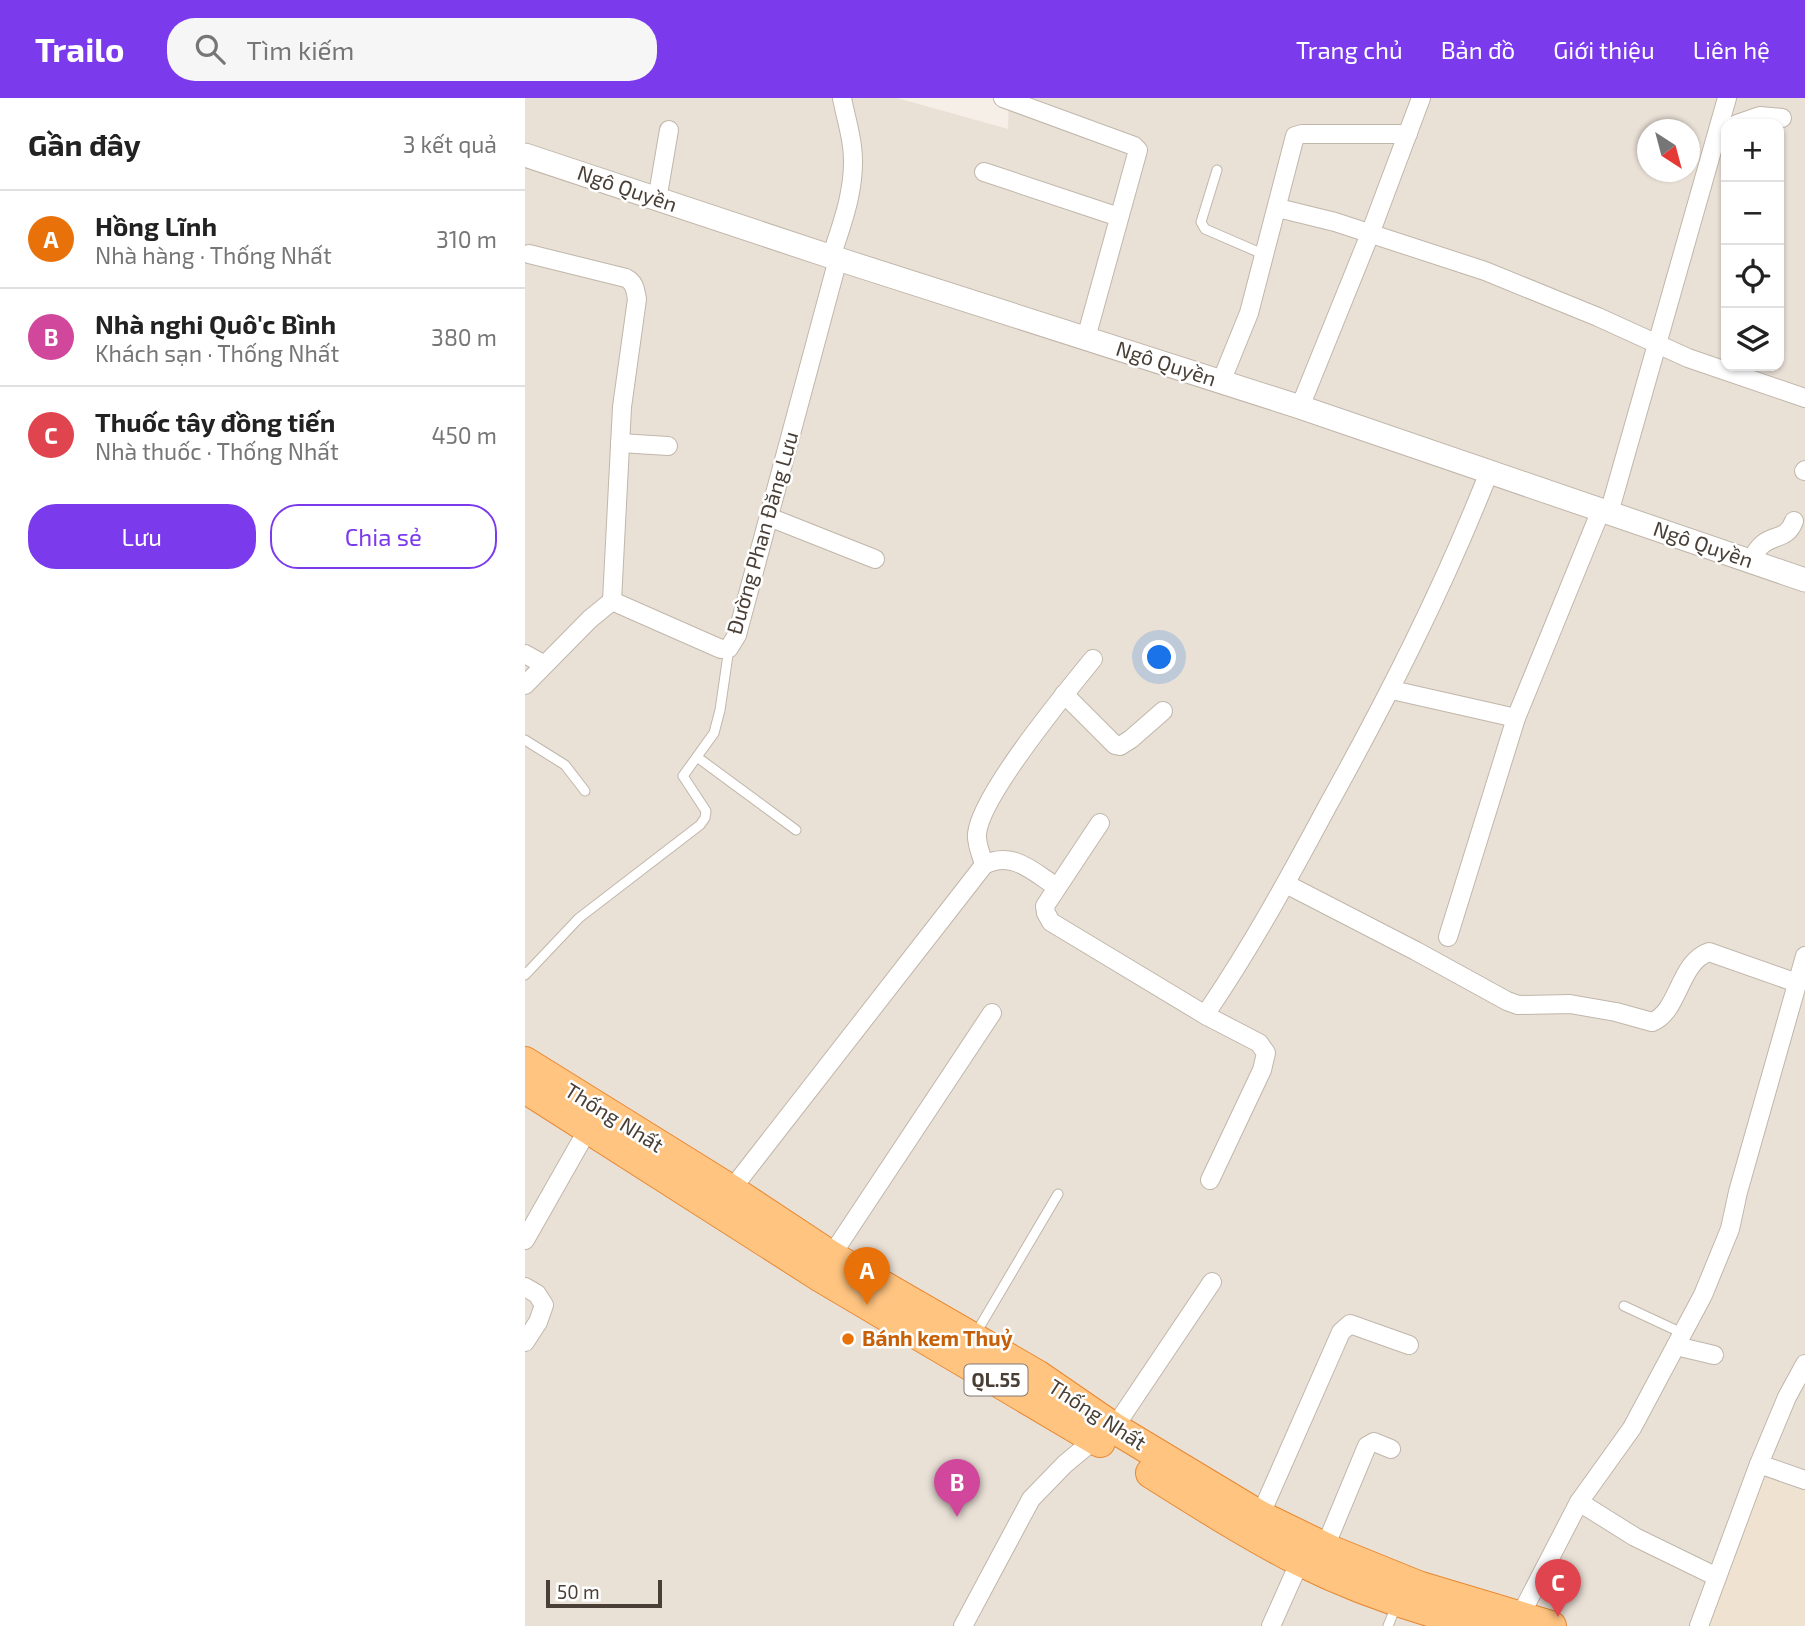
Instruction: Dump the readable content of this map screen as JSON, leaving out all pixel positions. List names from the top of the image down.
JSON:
{
  "streets": {
    "highway": ["Thống Nhất", "QL.55"],
    "street": ["Ngô Quyền", "Đường Phan Đăng Lưu"]
  },
  "crossings": [
    ["Ngô Quyền", "Đường Phan Đăng Lưu"]
  ],
  "places": ["Bánh kem Thuỷ"],
  "scale_bar": "50 m",
  "north": "bottom right",
  "page": {
    "header": "Trailo",
    "search": "Tìm kiếm",
    "nav": [
      "Trang chủ",
      "Bản đồ",
      "Giới thiệu",
      "Liên hệ"
    ],
    "heading": ["Gần đây", "3 kết quả"],
    "map_buttons": ["+", "−"],
    "list": [
      {
        "mark": "A",
        "name": "Hồng Lĩnh",
        "note": "Nhà hàng · Thống Nhất",
        "value": "310 m"
      },
      {
        "mark": "B",
        "name": "Nhà nghi Quô'c Bình",
        "note": "Khách sạn · Thống Nhất",
        "value": "380 m"
      },
      {
        "mark": "C",
        "name": "Thuốc tây đồng tiến",
        "note": "Nhà thuốc · Thống Nhất",
        "value": "450 m"
      }
    ],
    "buttons": ["Lưu", "Chia sẻ"],
    "pins": ["A", "B", "C"],
    "scale": "50 m"
  }
}
